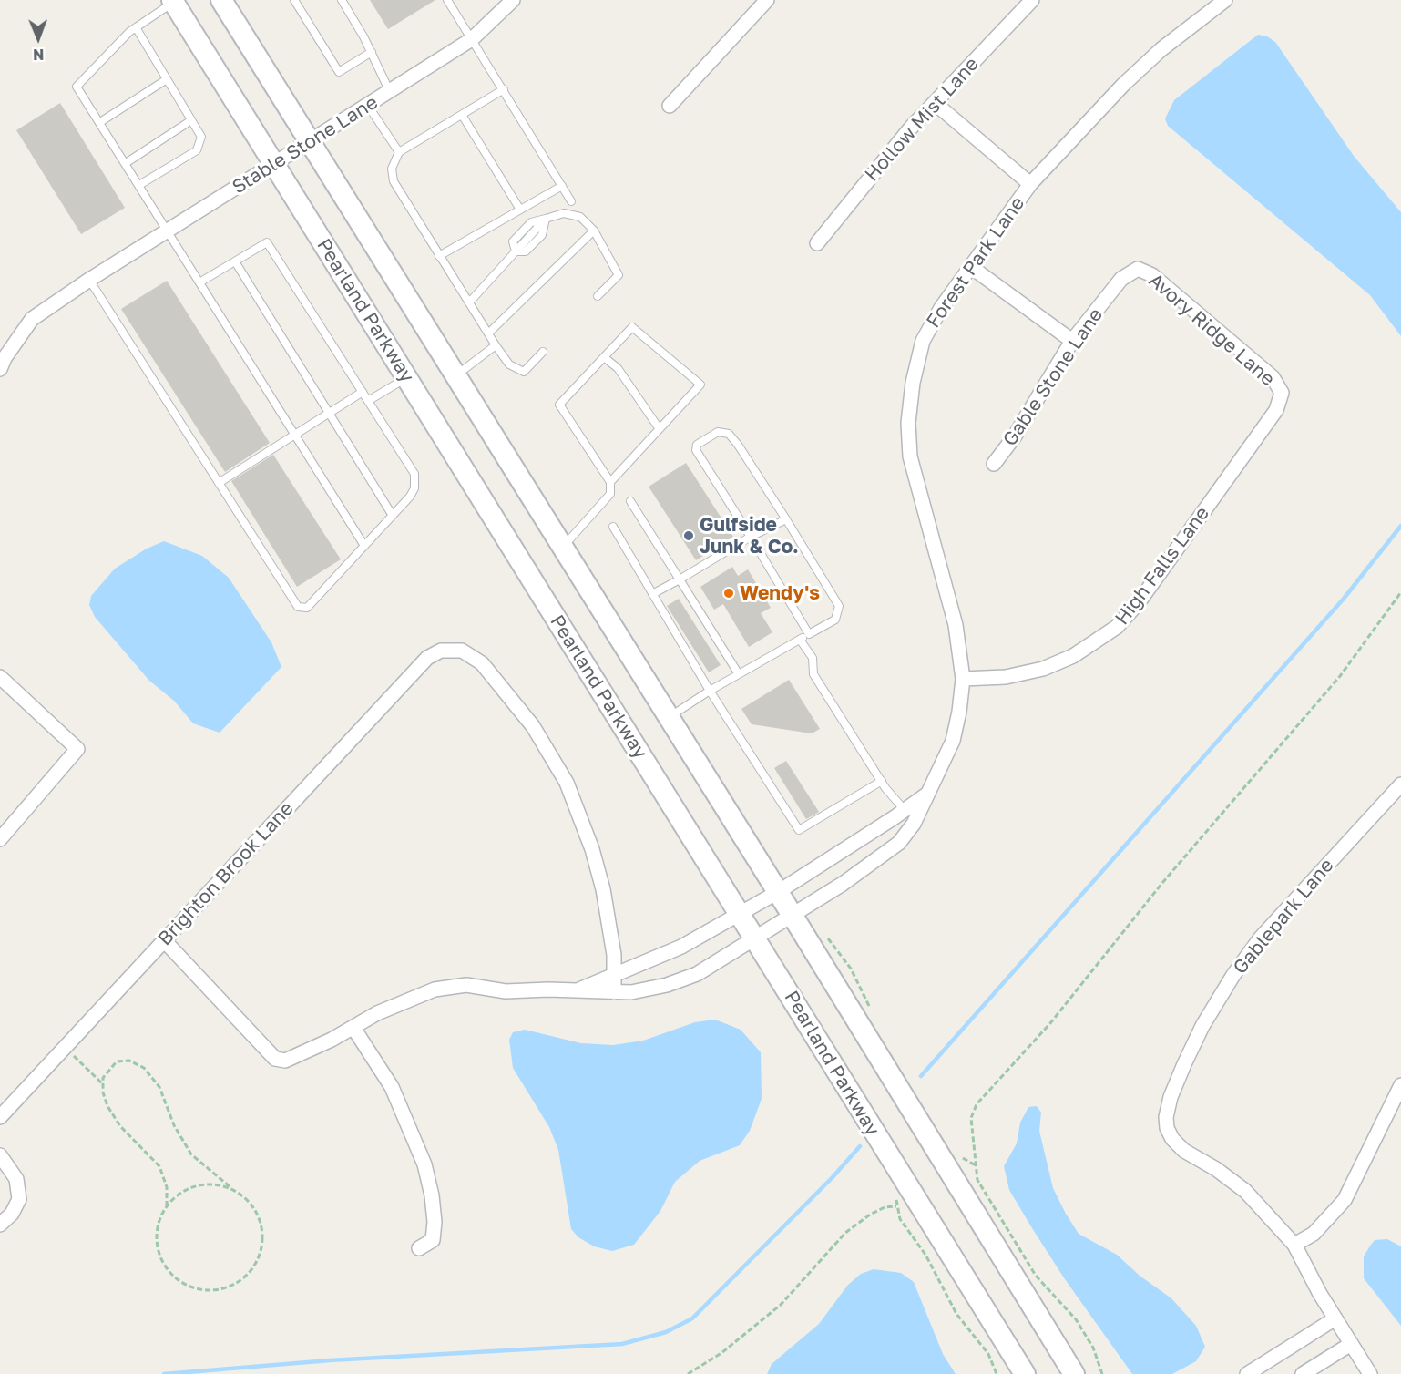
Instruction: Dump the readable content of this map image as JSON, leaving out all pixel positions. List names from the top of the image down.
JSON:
{
  "streets": {
    "main road": ["Pearland Parkway"],
    "street": [
      "Hollow Mist Lane",
      "Stable Stone Lane",
      "Forest Park Lane",
      "Avory Ridge Lane",
      "Gable Stone Lane",
      "High Falls Lane",
      "Brighton Brook Lane",
      "Gablepark Lane"
    ]
  },
  "crossings": [
    ["Stable Stone Lane", "Pearland Parkway"],
    ["Forest Park Lane", "Pearland Parkway"],
    ["Forest Park Lane", "High Falls Lane"],
    ["Forest Park Lane", "Brighton Brook Lane"],
    ["Avory Ridge Lane", "Gable Stone Lane"],
    ["Avory Ridge Lane", "High Falls Lane"]
  ],
  "places": ["Gulfside Junk & Co.", "Wendy's"],
  "north": "bottom"
}
